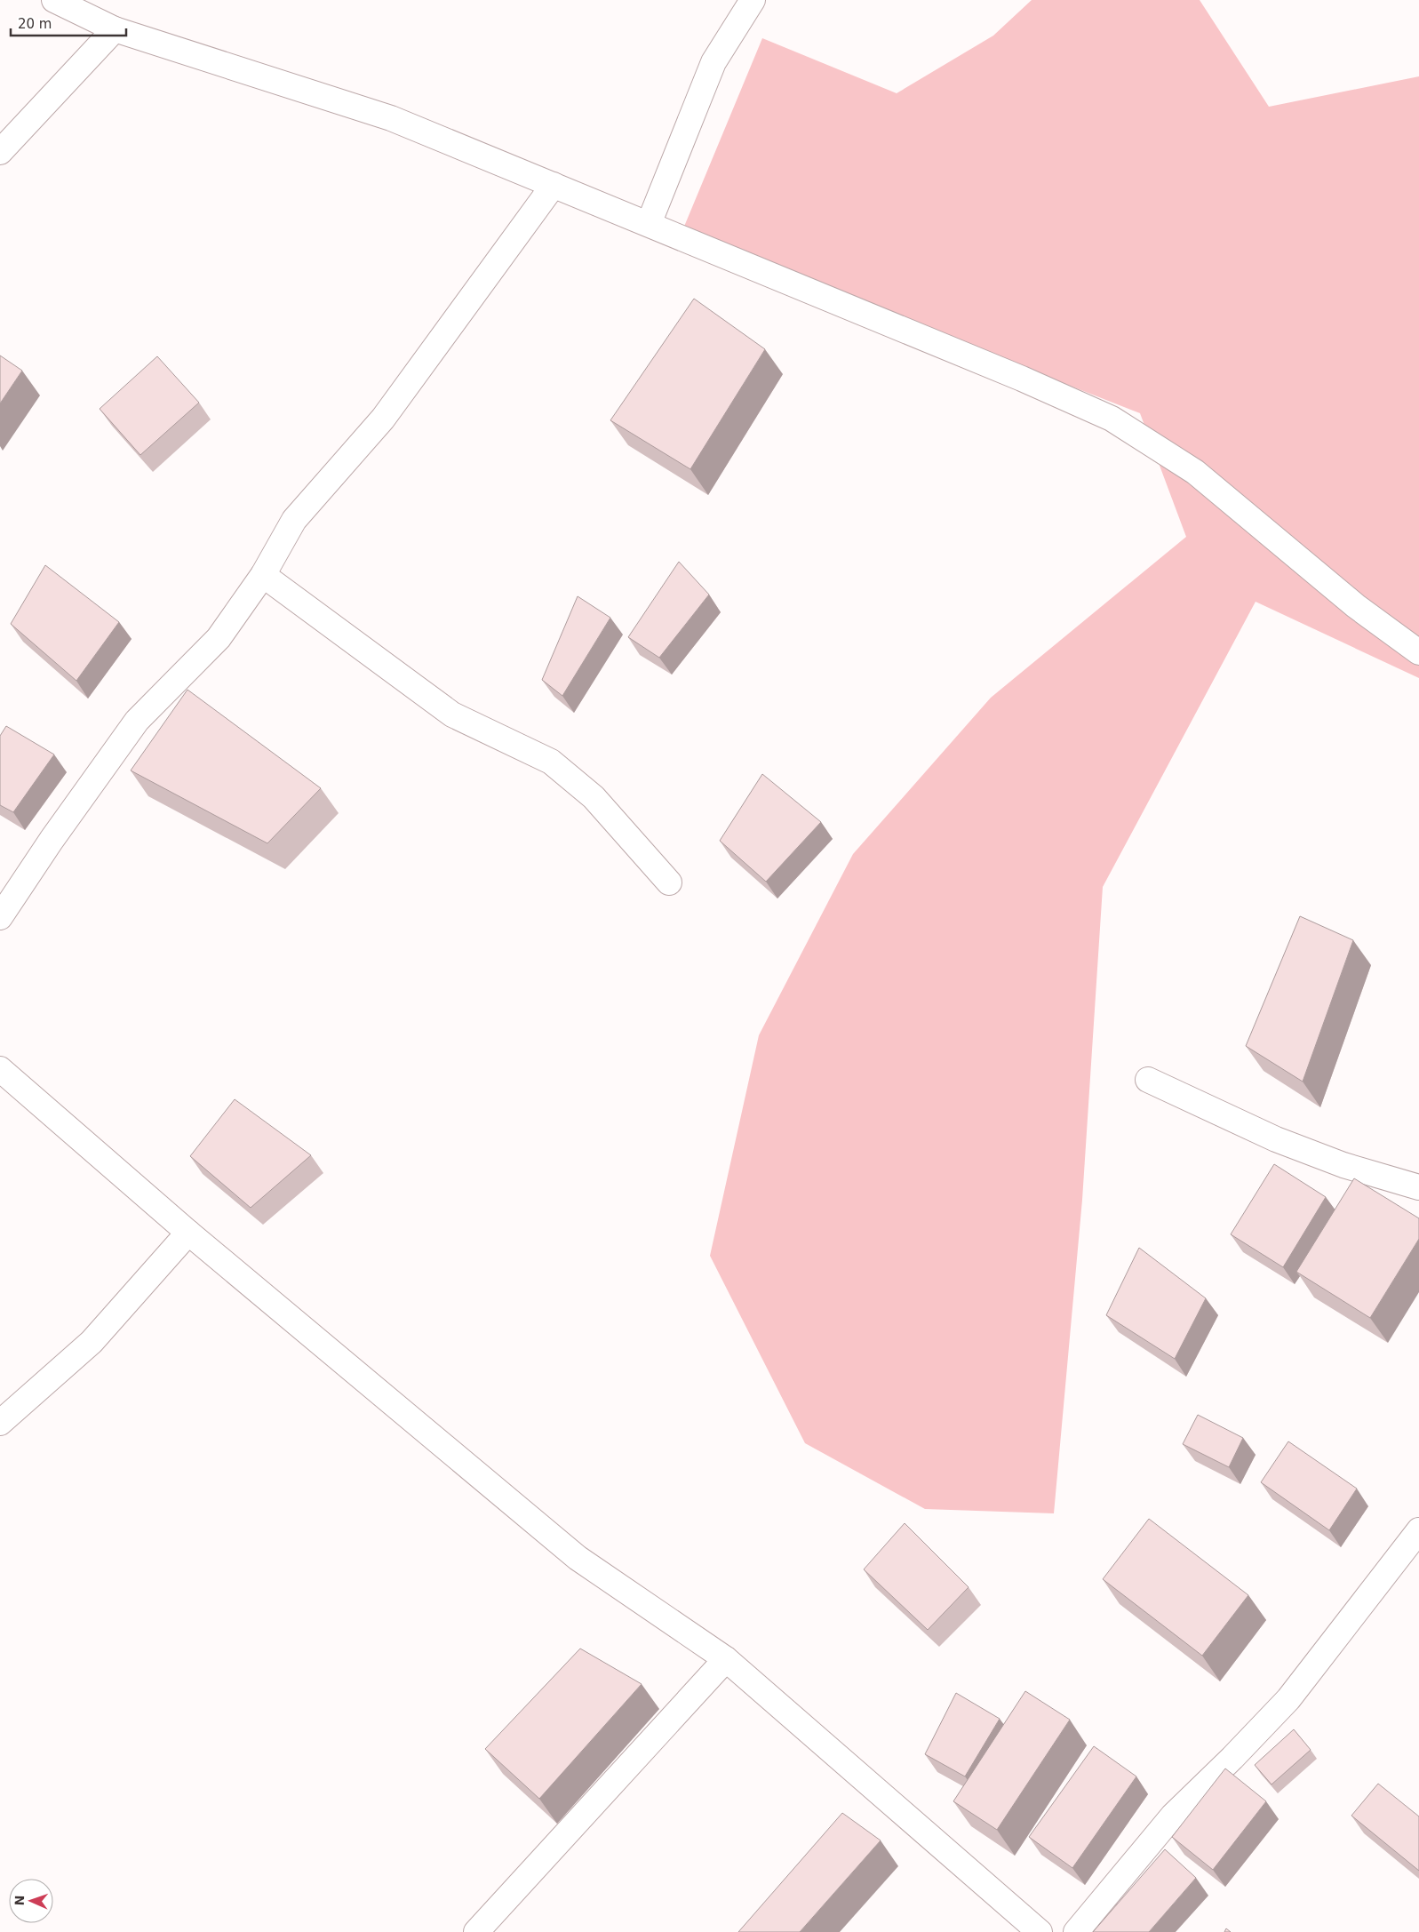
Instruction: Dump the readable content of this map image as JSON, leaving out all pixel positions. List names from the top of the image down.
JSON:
{
  "scale_bar": "20 m",
  "north": "left"
}
